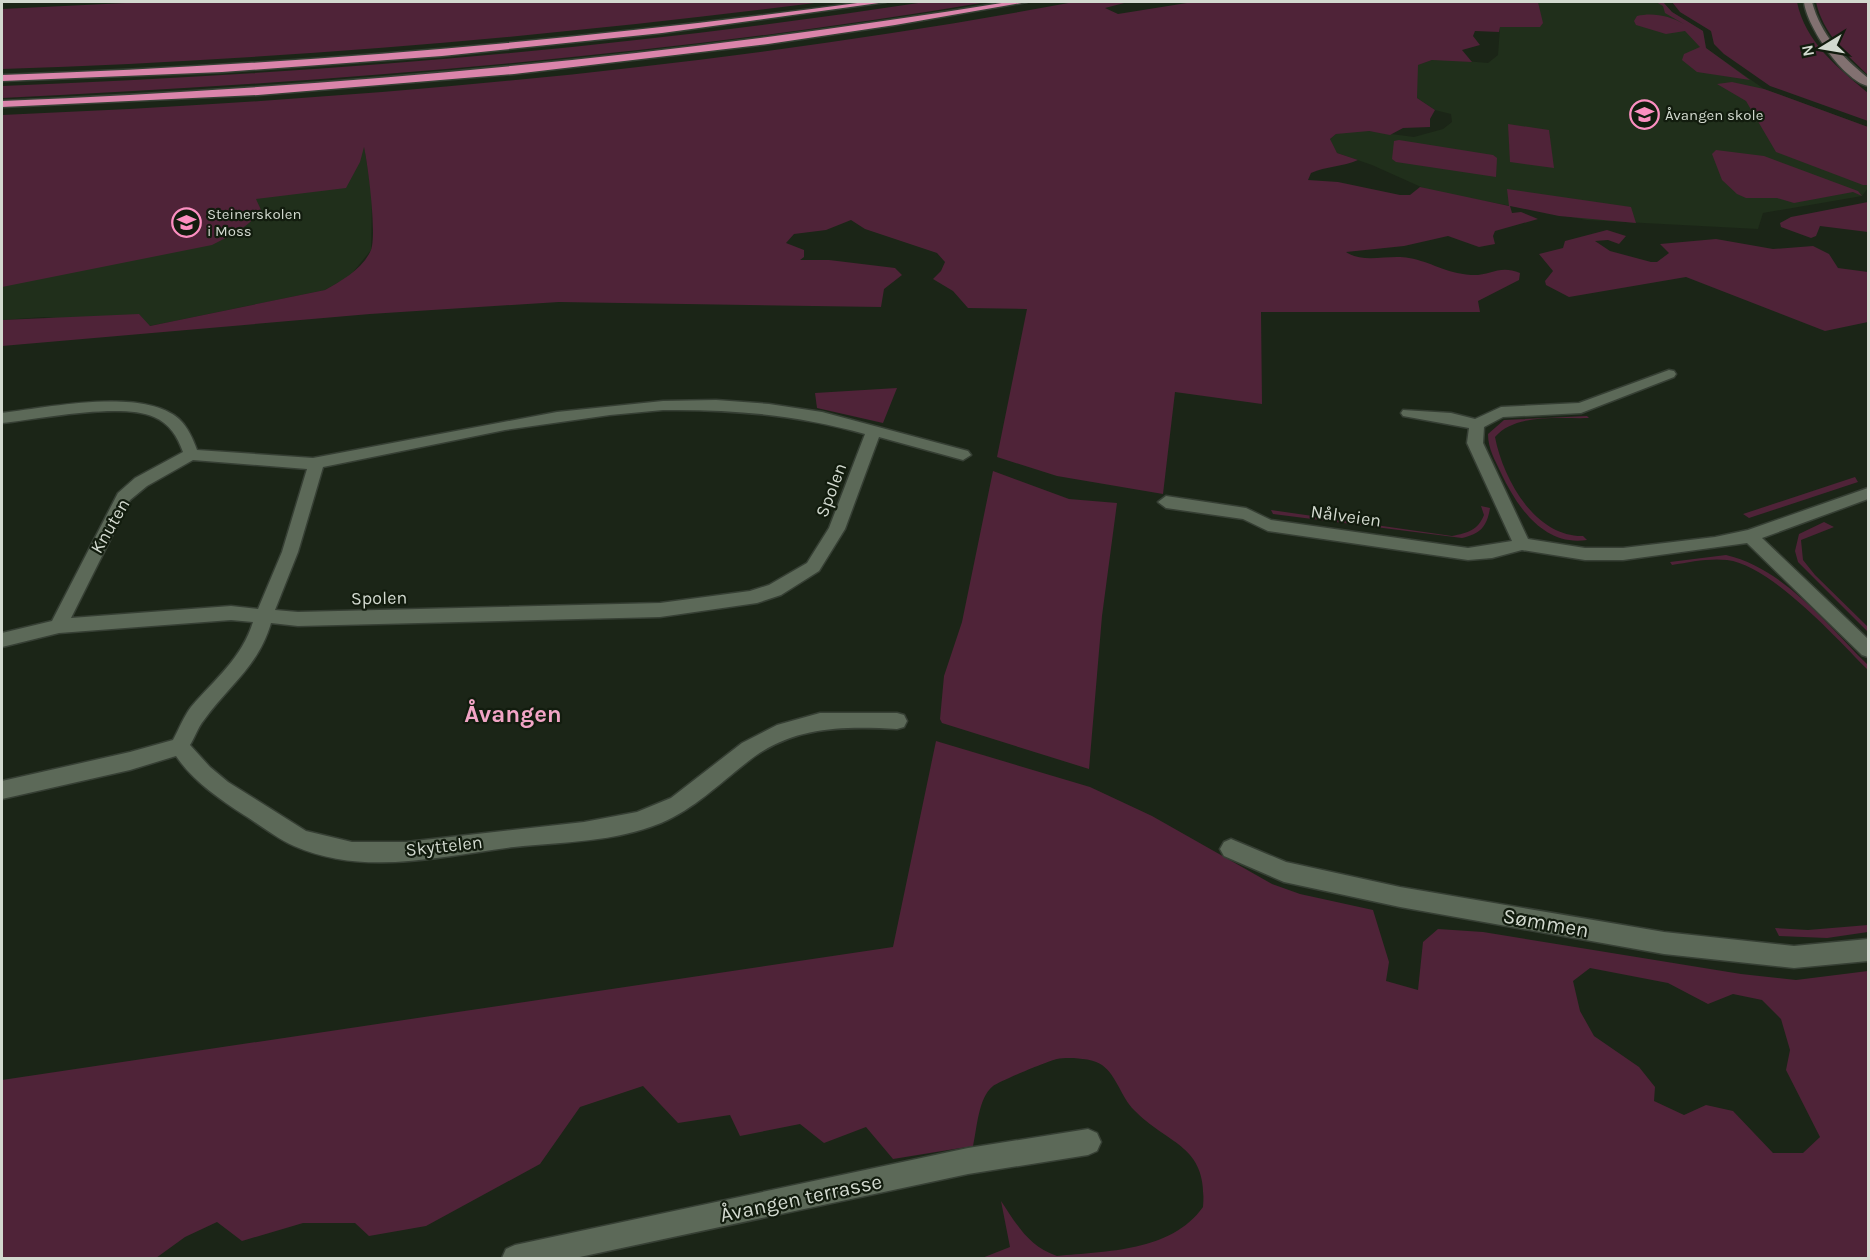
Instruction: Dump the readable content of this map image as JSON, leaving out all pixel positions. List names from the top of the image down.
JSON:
{
  "streets": {
    "street": [
      "Spolen",
      "Nålveien",
      "Knuten",
      "Skyttelen",
      "Sømmen",
      "Åvangen terrasse"
    ]
  },
  "districts": ["Åvangen"],
  "places": {
    "school or university": ["Åvangen skole", "Steinerskolen i Moss"]
  },
  "north": "left"
}
